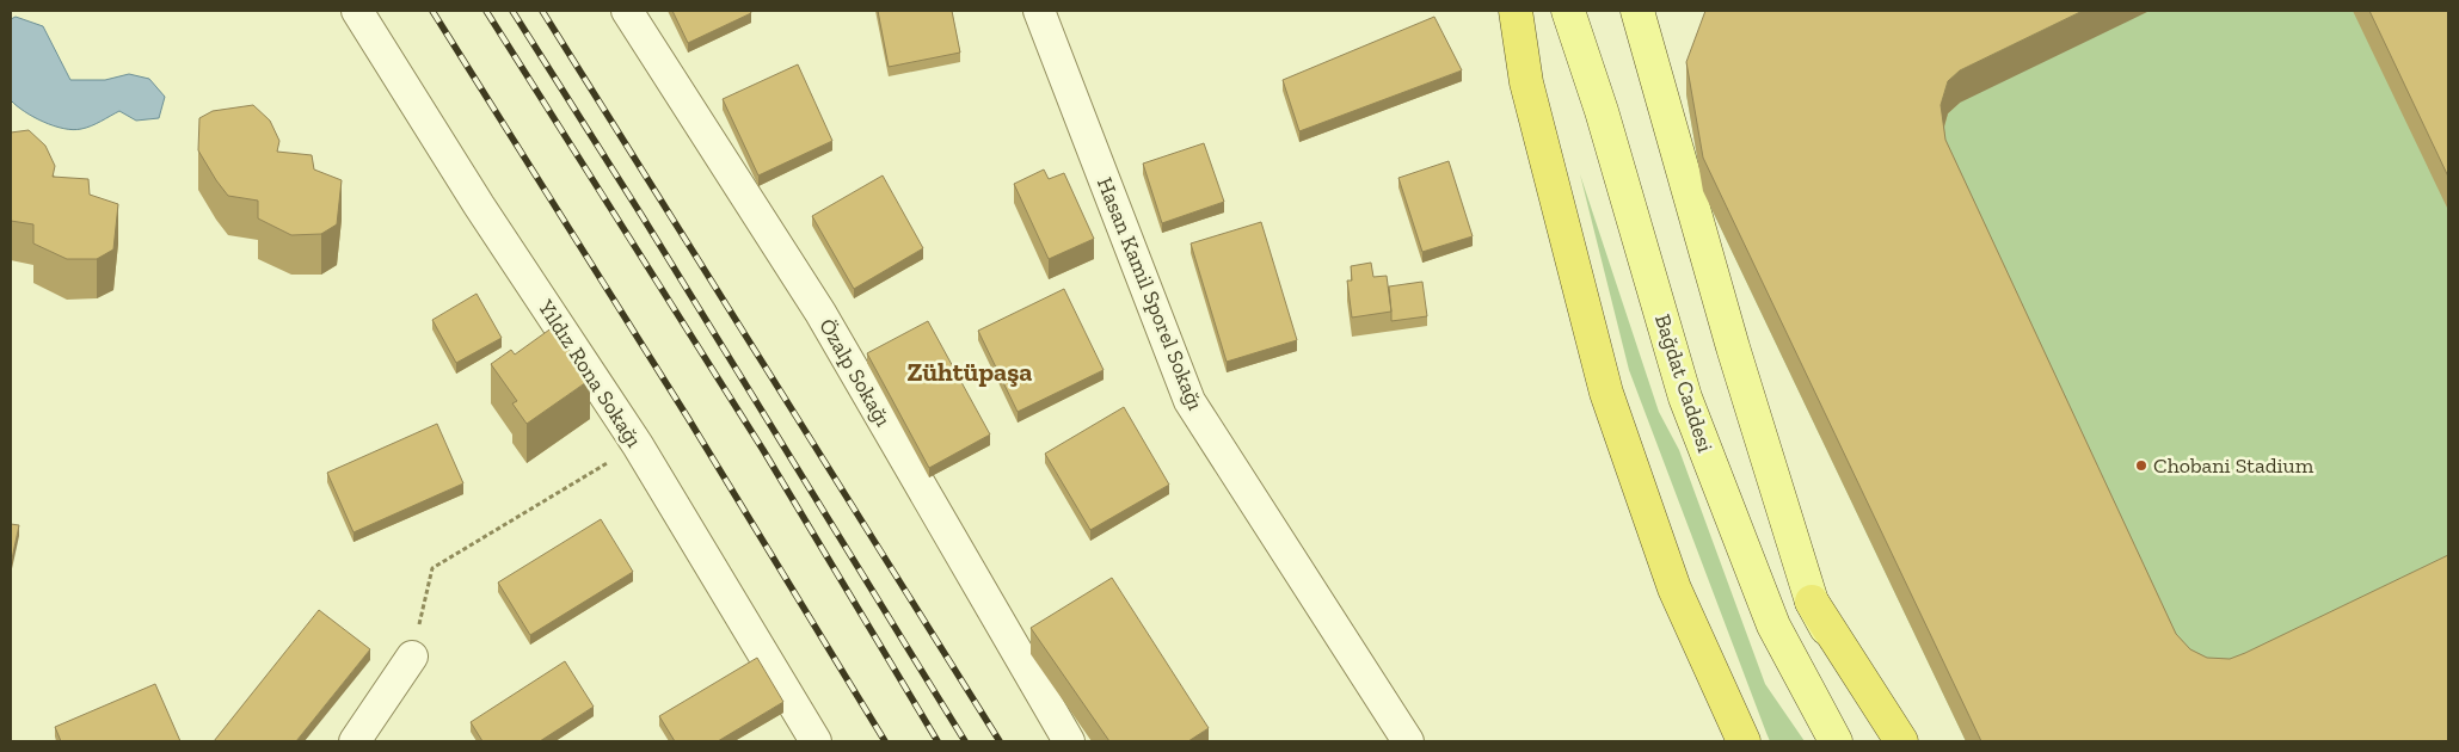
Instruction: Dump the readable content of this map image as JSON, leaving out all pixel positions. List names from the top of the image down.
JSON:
{
  "streets": {
    "main road": ["Bağdat Caddesi"],
    "street": ["Hasan Kamil Sporel Sokağı", "Özalp Sokağı", "Yıldız Rona Sokağı"]
  },
  "districts": ["Zühtüpaşa"],
  "places": ["Chobani Stadium"]
}
